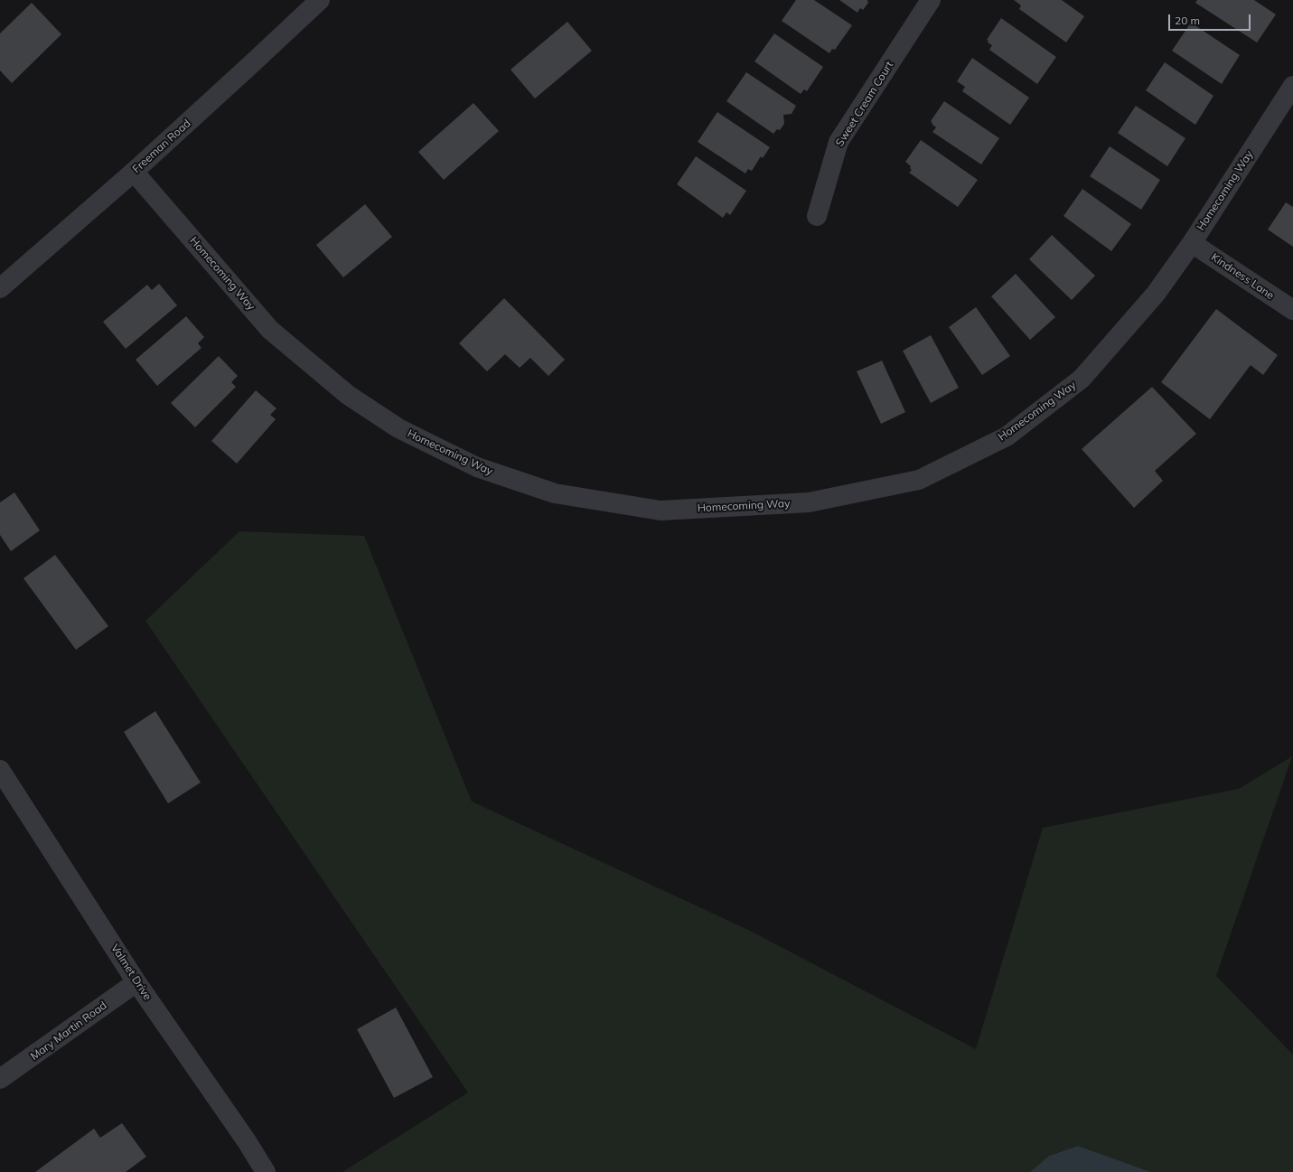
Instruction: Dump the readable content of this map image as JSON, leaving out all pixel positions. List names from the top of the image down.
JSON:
{
  "streets": {
    "street": [
      "Sweet Cream Court",
      "Freeman Road",
      "Homecoming Way",
      "Kindness Lane",
      "Valmet Drive",
      "Mary Martin Road"
    ]
  },
  "crossings": [
    ["Freeman Road", "Homecoming Way"],
    ["Homecoming Way", "Kindness Lane"],
    ["Valmet Drive", "Mary Martin Road"]
  ],
  "scale_bar": "20 m"
}
